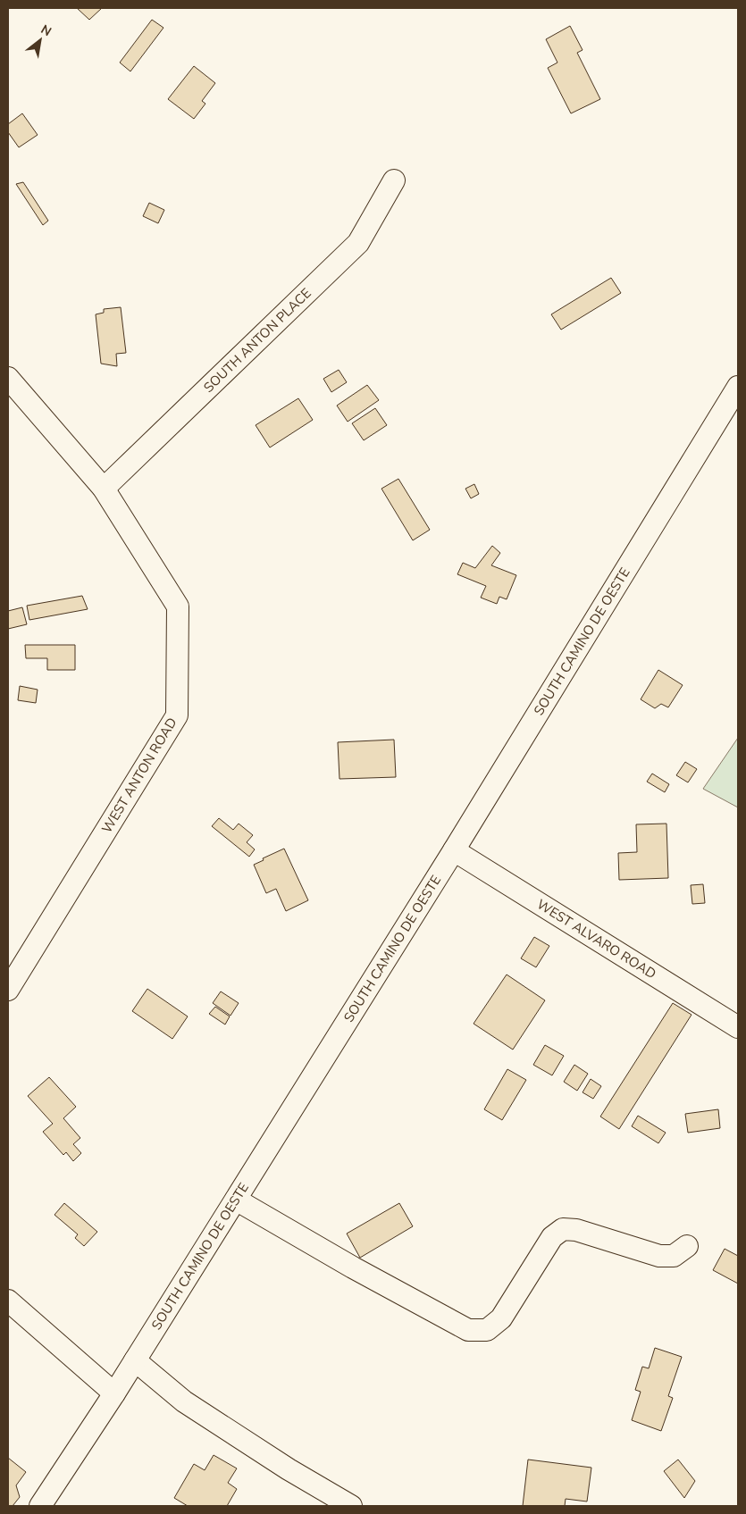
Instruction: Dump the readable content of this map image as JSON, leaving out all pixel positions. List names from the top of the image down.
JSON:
{
  "streets": {
    "street": [
      "SOUTH ANTON PLACE",
      "SOUTH CAMINO DE OESTE",
      "WEST ANTON ROAD",
      "WEST ALVARO ROAD"
    ]
  },
  "crossings": [
    ["SOUTH ANTON PLACE", "WEST ANTON ROAD"],
    ["SOUTH CAMINO DE OESTE", "WEST ALVARO ROAD"]
  ],
  "north": "top right"
}
